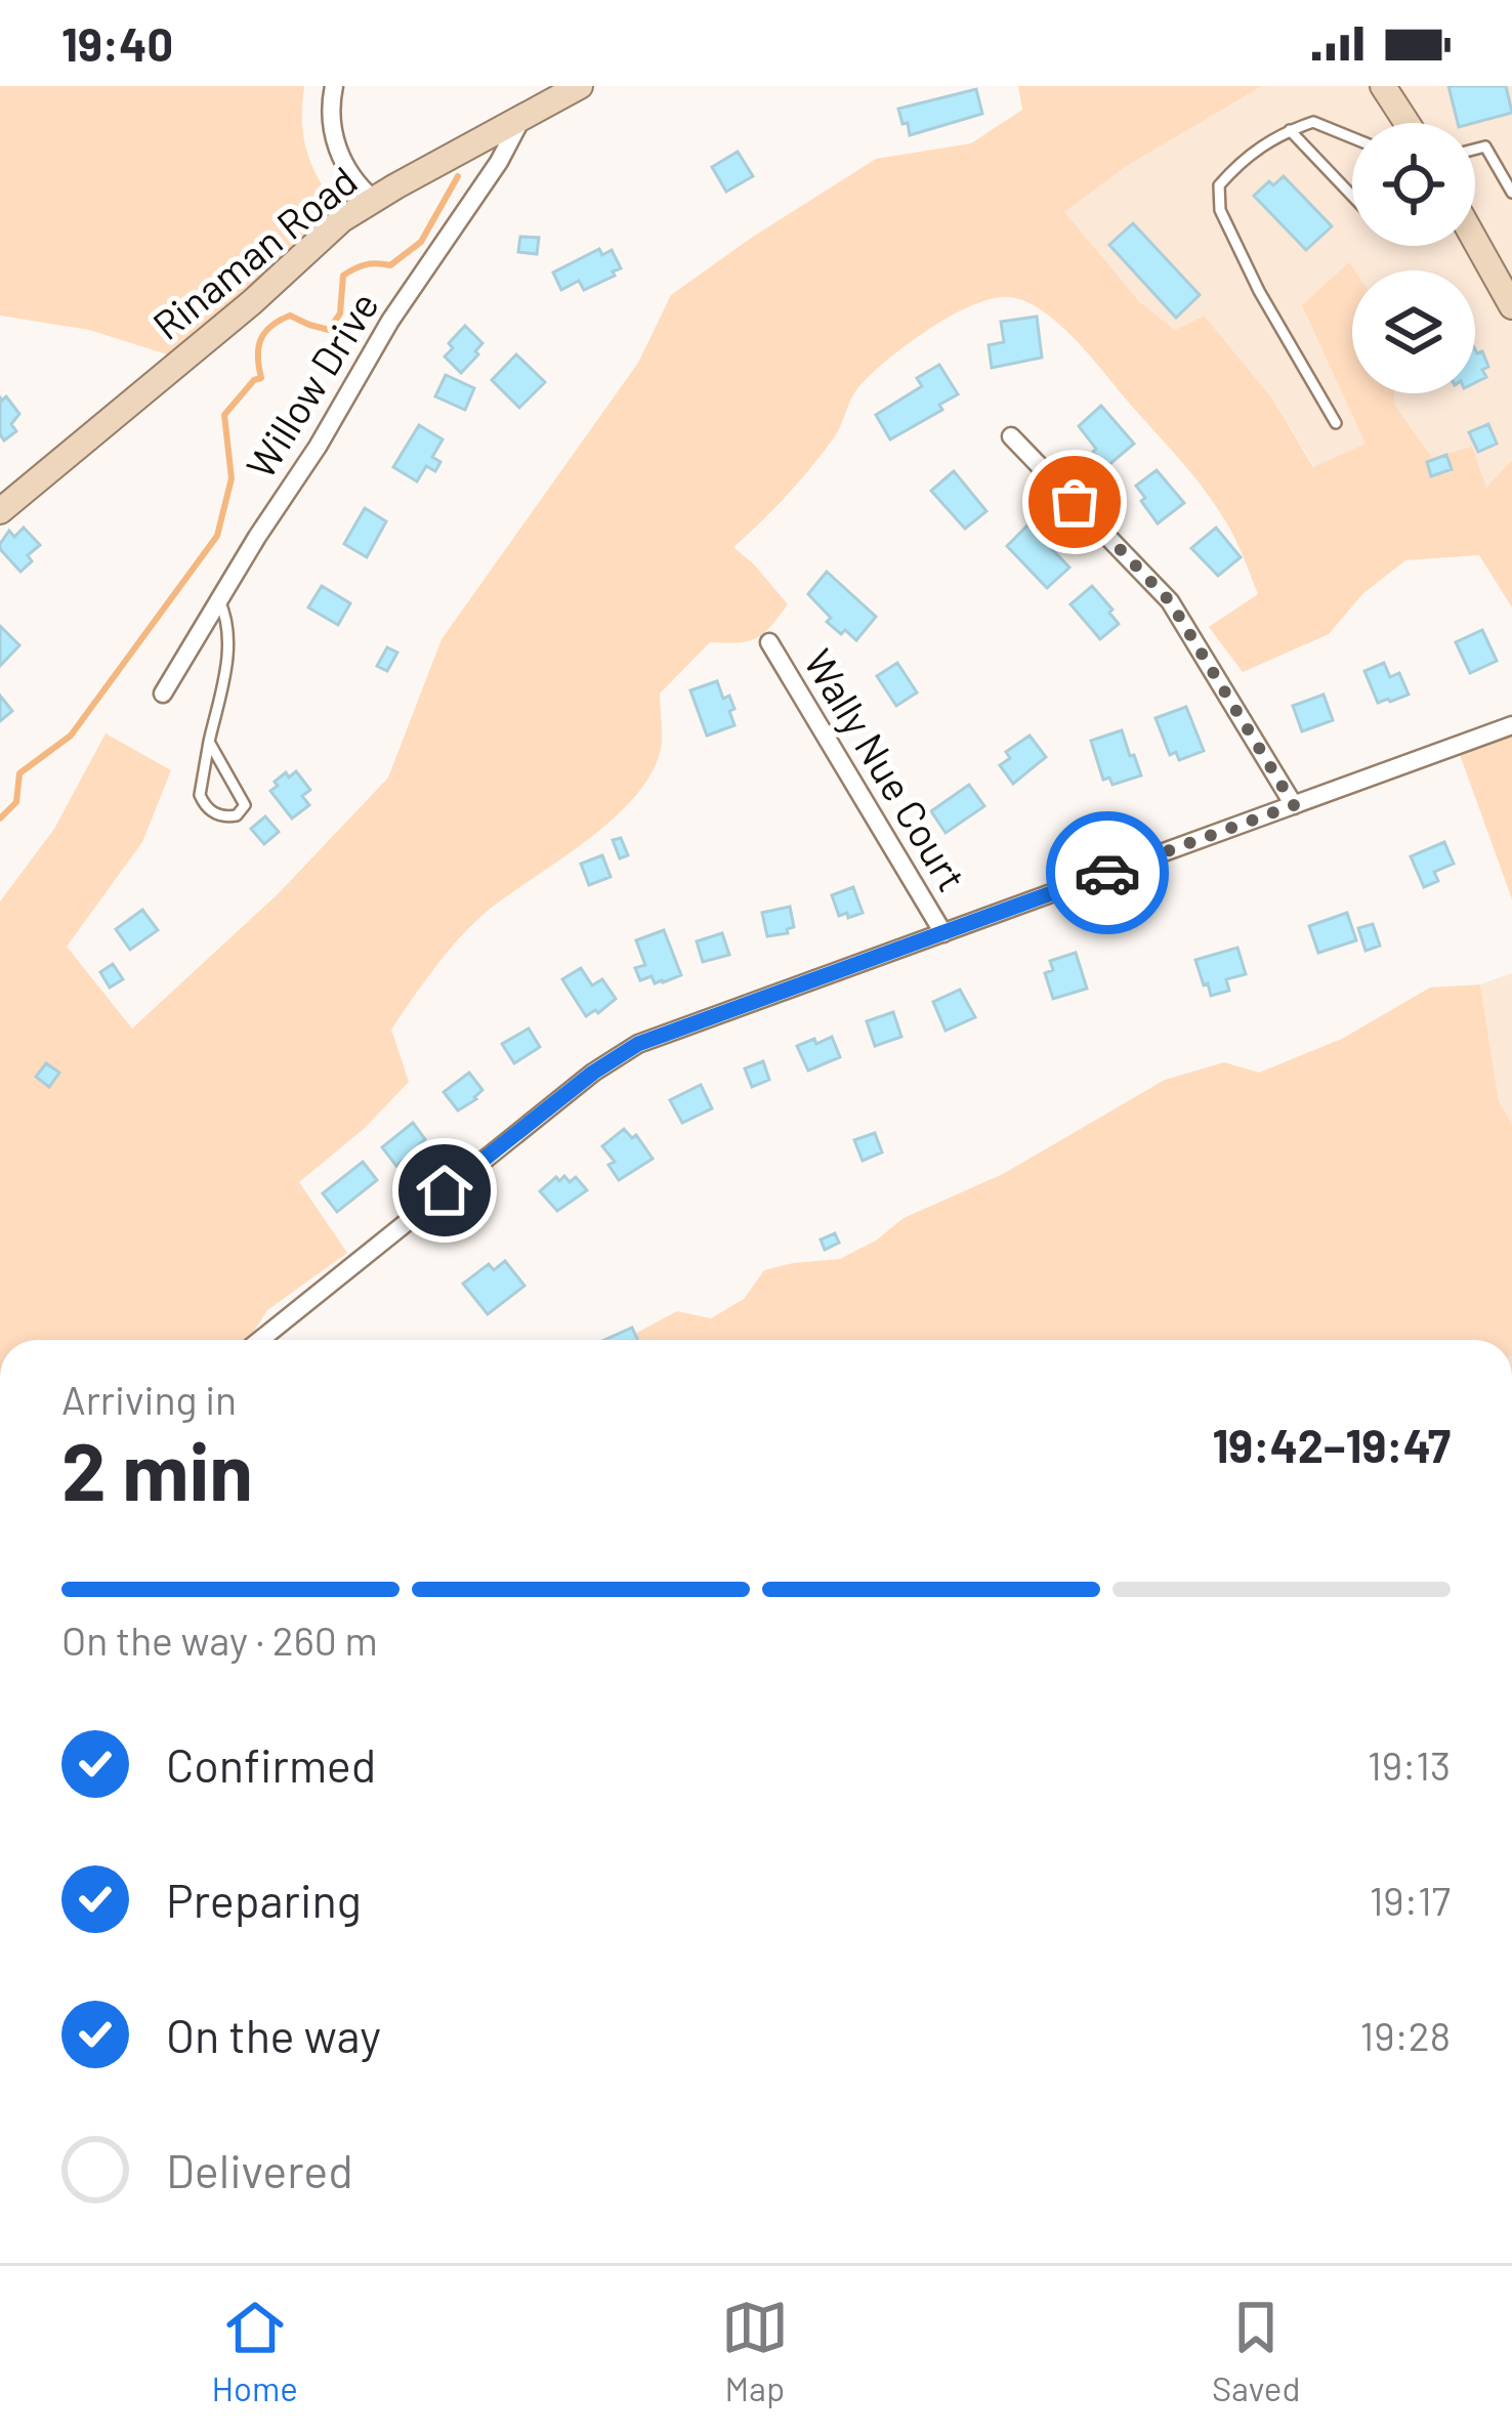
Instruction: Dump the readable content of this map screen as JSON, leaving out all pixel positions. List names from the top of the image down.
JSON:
{
  "streets": {
    "street": ["Rinaman Road", "Willow Drive", "Wally Nue Court"]
  },
  "crossings": [
    ["Rinaman Road", "Willow Drive"]
  ],
  "page": {
    "status": "19:40",
    "heading": ["2 min", "Arriving in", "19:42–19:47"],
    "bar": "On the way · 260 m",
    "list": [
      ["Confirmed", "19:13"],
      ["Preparing", "19:17"],
      ["On the way", "19:28"],
      "Delivered"
    ],
    "tabs": ["Home", "Map", "Saved"]
  }
}
